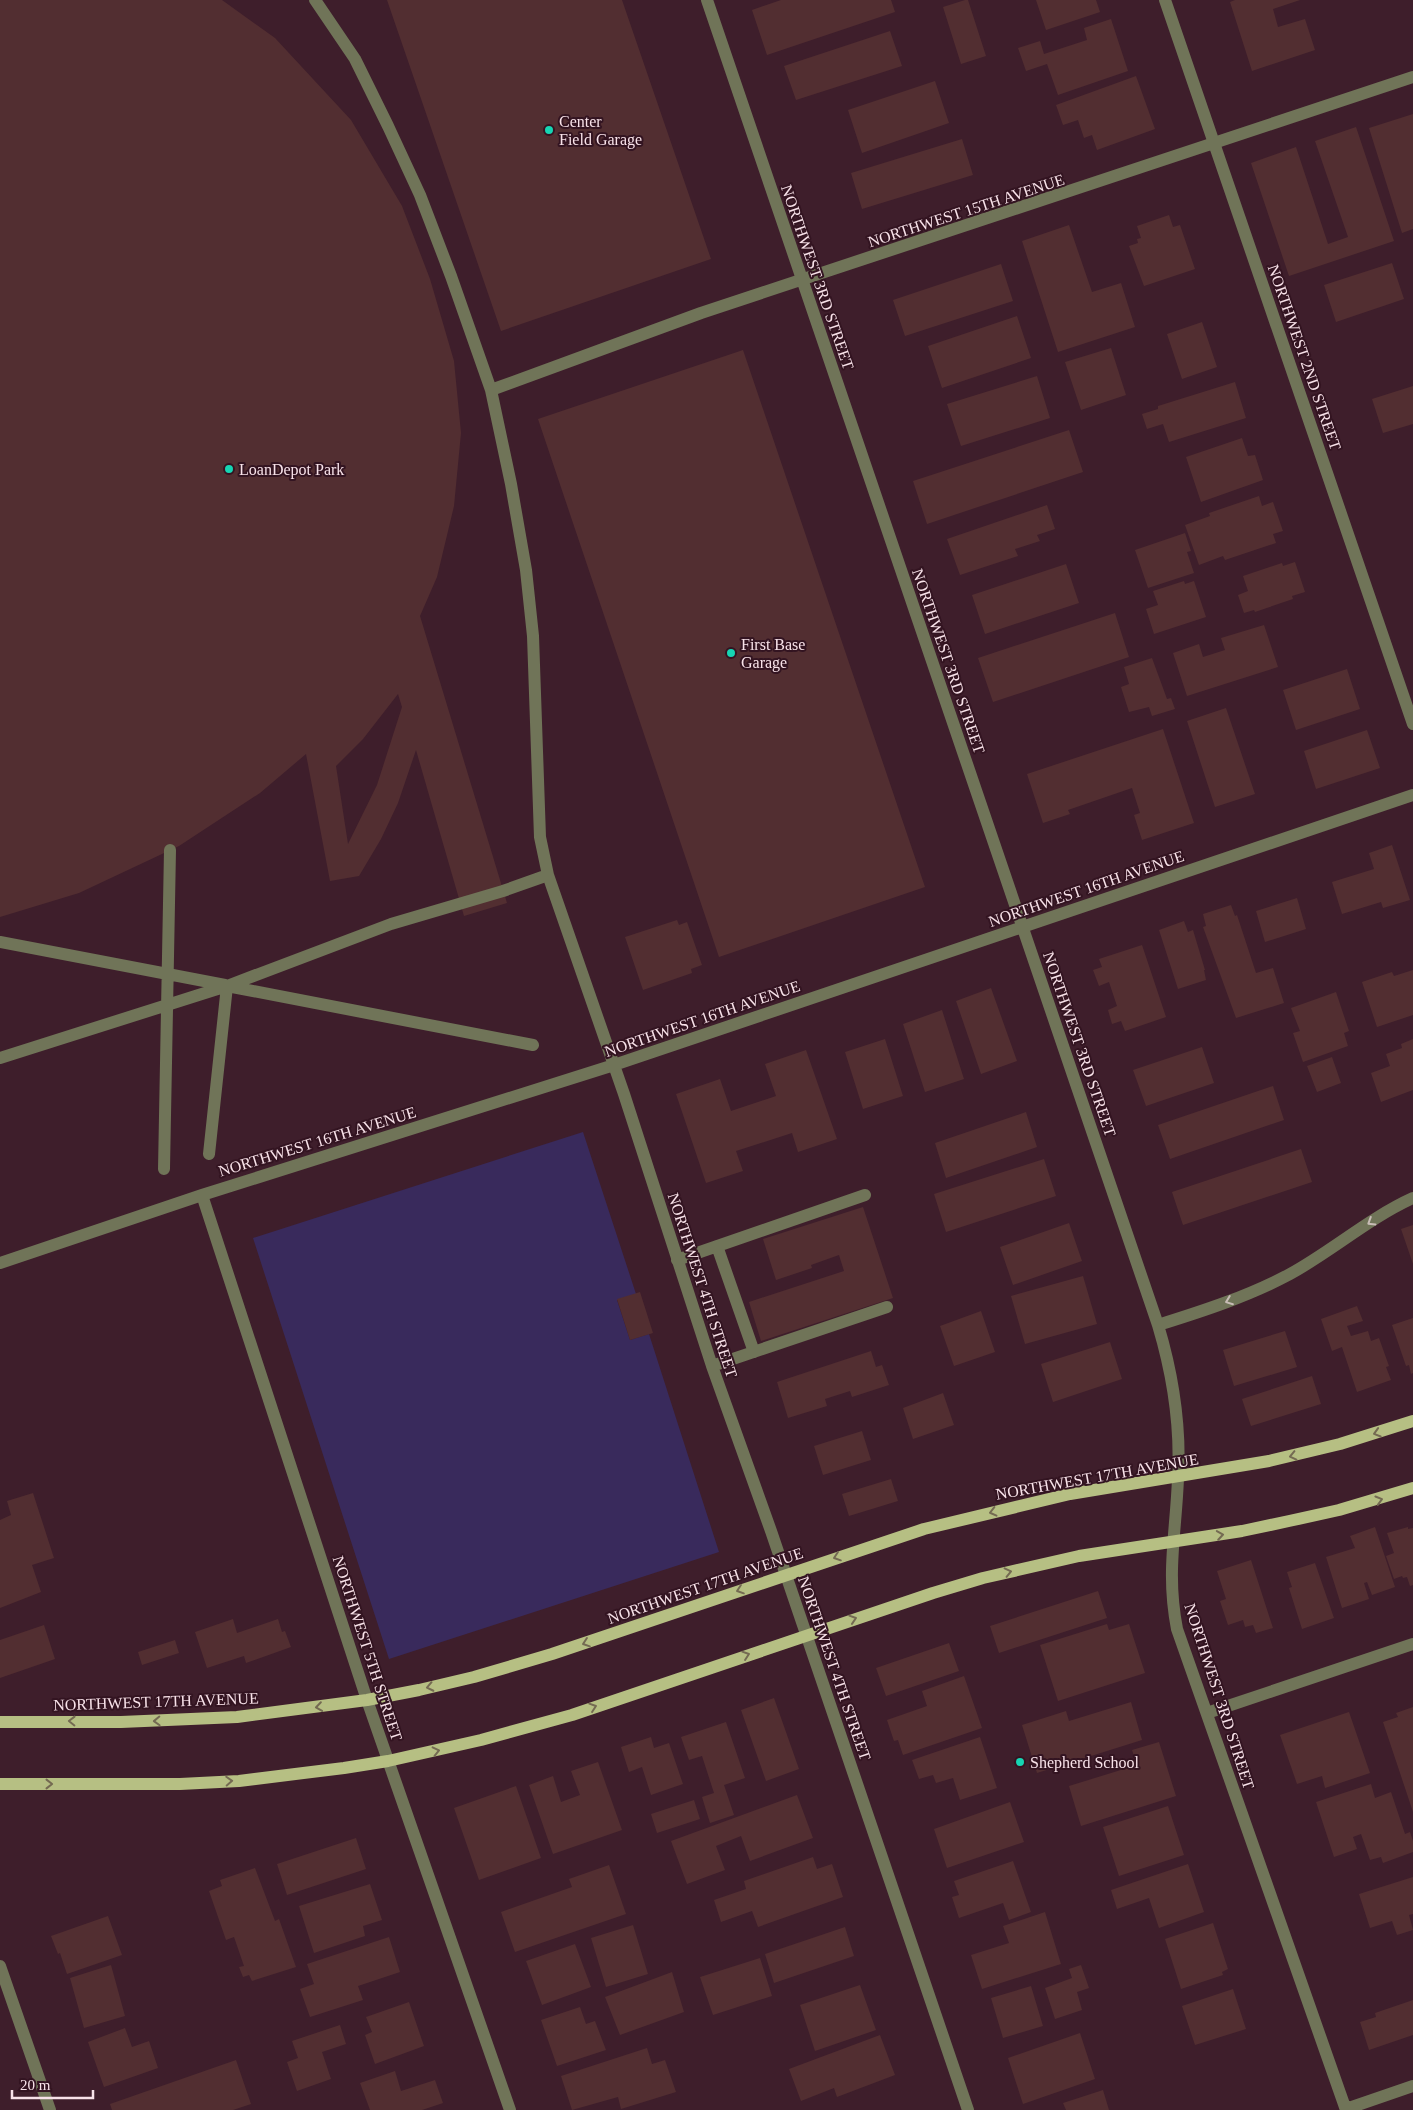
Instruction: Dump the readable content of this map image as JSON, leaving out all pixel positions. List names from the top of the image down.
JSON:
{
  "streets": {
    "main road": ["NORTHWEST 17TH AVENUE"],
    "street": [
      "NORTHWEST 15TH AVENUE",
      "NORTHWEST 3RD STREET",
      "NORTHWEST 2ND STREET",
      "NORTHWEST 16TH AVENUE",
      "NORTHWEST 4TH STREET",
      "NORTHWEST 5TH STREET"
    ]
  },
  "crossings": [
    ["NORTHWEST 15TH AVENUE", "NORTHWEST 3RD STREET"],
    ["NORTHWEST 15TH AVENUE", "NORTHWEST 2ND STREET"],
    ["NORTHWEST 15TH AVENUE", "NORTHWEST 4TH STREET"],
    ["NORTHWEST 3RD STREET", "NORTHWEST 16TH AVENUE"],
    ["NORTHWEST 3RD STREET", "NORTHWEST 17TH AVENUE"],
    ["NORTHWEST 16TH AVENUE", "NORTHWEST 4TH STREET"],
    ["NORTHWEST 16TH AVENUE", "NORTHWEST 5TH STREET"],
    ["NORTHWEST 4TH STREET", "NORTHWEST 17TH AVENUE"],
    ["NORTHWEST 17TH AVENUE", "NORTHWEST 5TH STREET"]
  ],
  "places": [
    "Center Field Garage",
    "LoanDepot Park",
    "First Base Garage",
    "Shepherd School"
  ],
  "scale_bar": "20 m"
}
